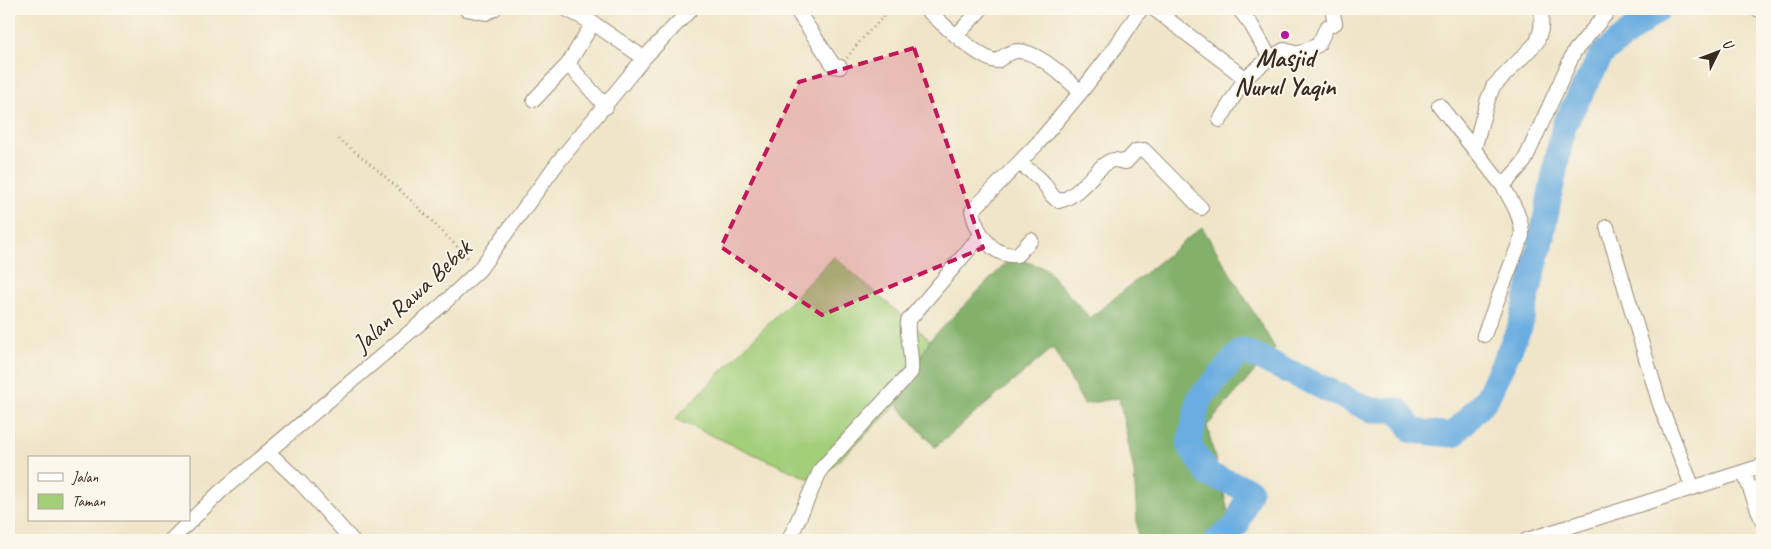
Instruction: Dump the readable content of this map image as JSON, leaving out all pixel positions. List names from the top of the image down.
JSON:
{
  "streets": {
    "street": ["Jalan Rawa Bebek"]
  },
  "places": ["Masjid Nurul Yaqin"],
  "legend": ["Jalan", "Taman"],
  "north": "top right"
}
